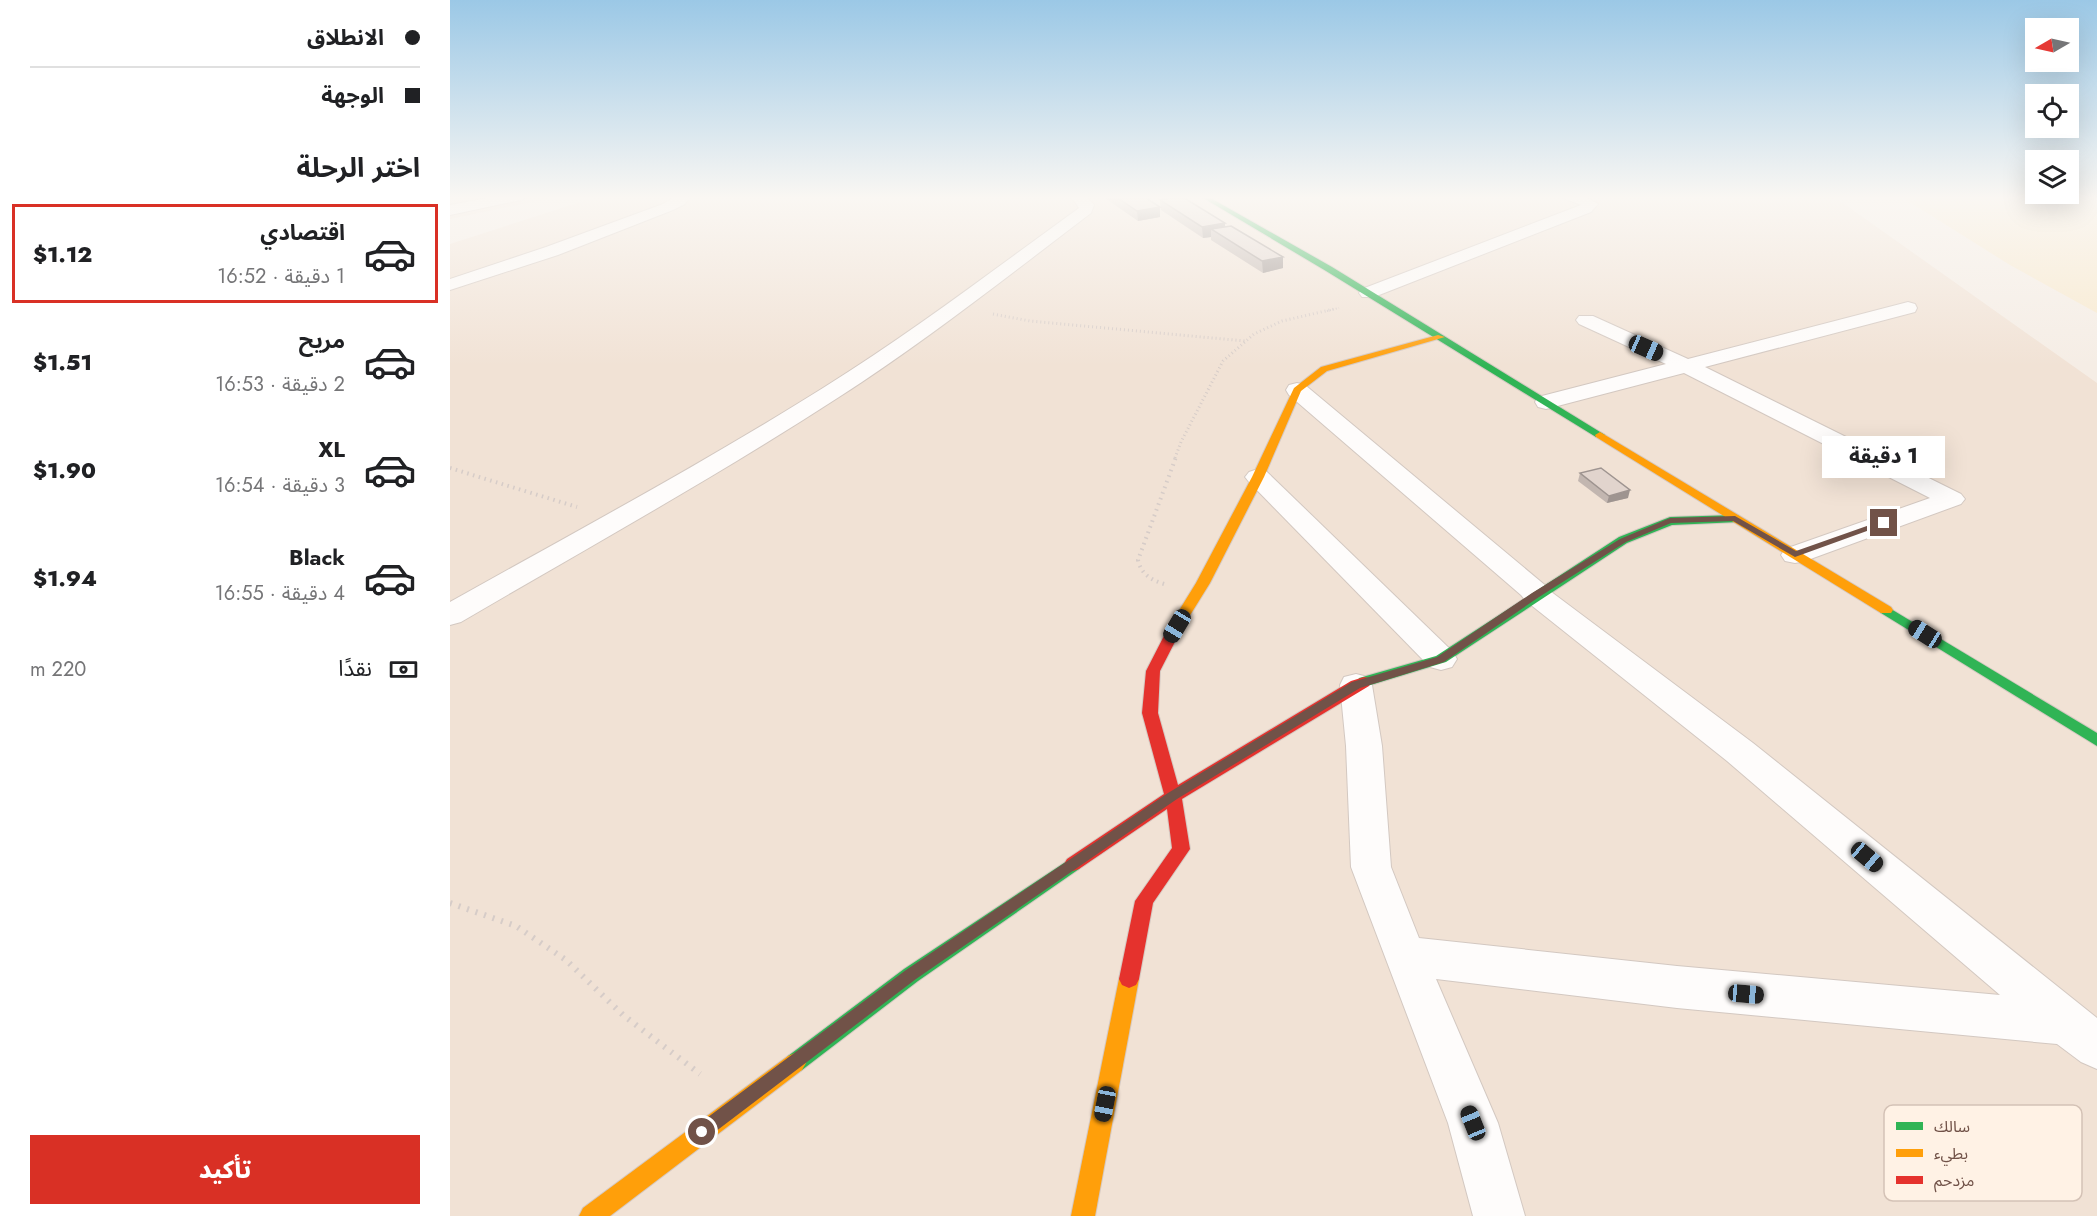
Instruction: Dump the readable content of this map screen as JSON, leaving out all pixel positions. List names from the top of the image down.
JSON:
{
  "legend": ["سالك", "بطيء", "مزدحم"],
  "north": "left",
  "page": {
    "banner": ["الانطلاق", "الوجهة"],
    "heading": "اختر الرحلة",
    "list": [
      {
        "name": "اقتصادي",
        "note": "1 دقيقة · 16:52",
        "value": "$1.12"
      },
      {
        "name": "مريح",
        "note": "2 دقيقة · 16:53",
        "value": "$1.51"
      },
      {
        "name": "XL",
        "note": "3 دقيقة · 16:54",
        "value": "$1.90"
      },
      {
        "name": "Black",
        "note": "4 دقيقة · 16:55",
        "value": "$1.94"
      }
    ],
    "bubble": "1 دقيقة",
    "pay": ["نقدًا", "220 m"],
    "buttons": "تأكيد"
  }
}
